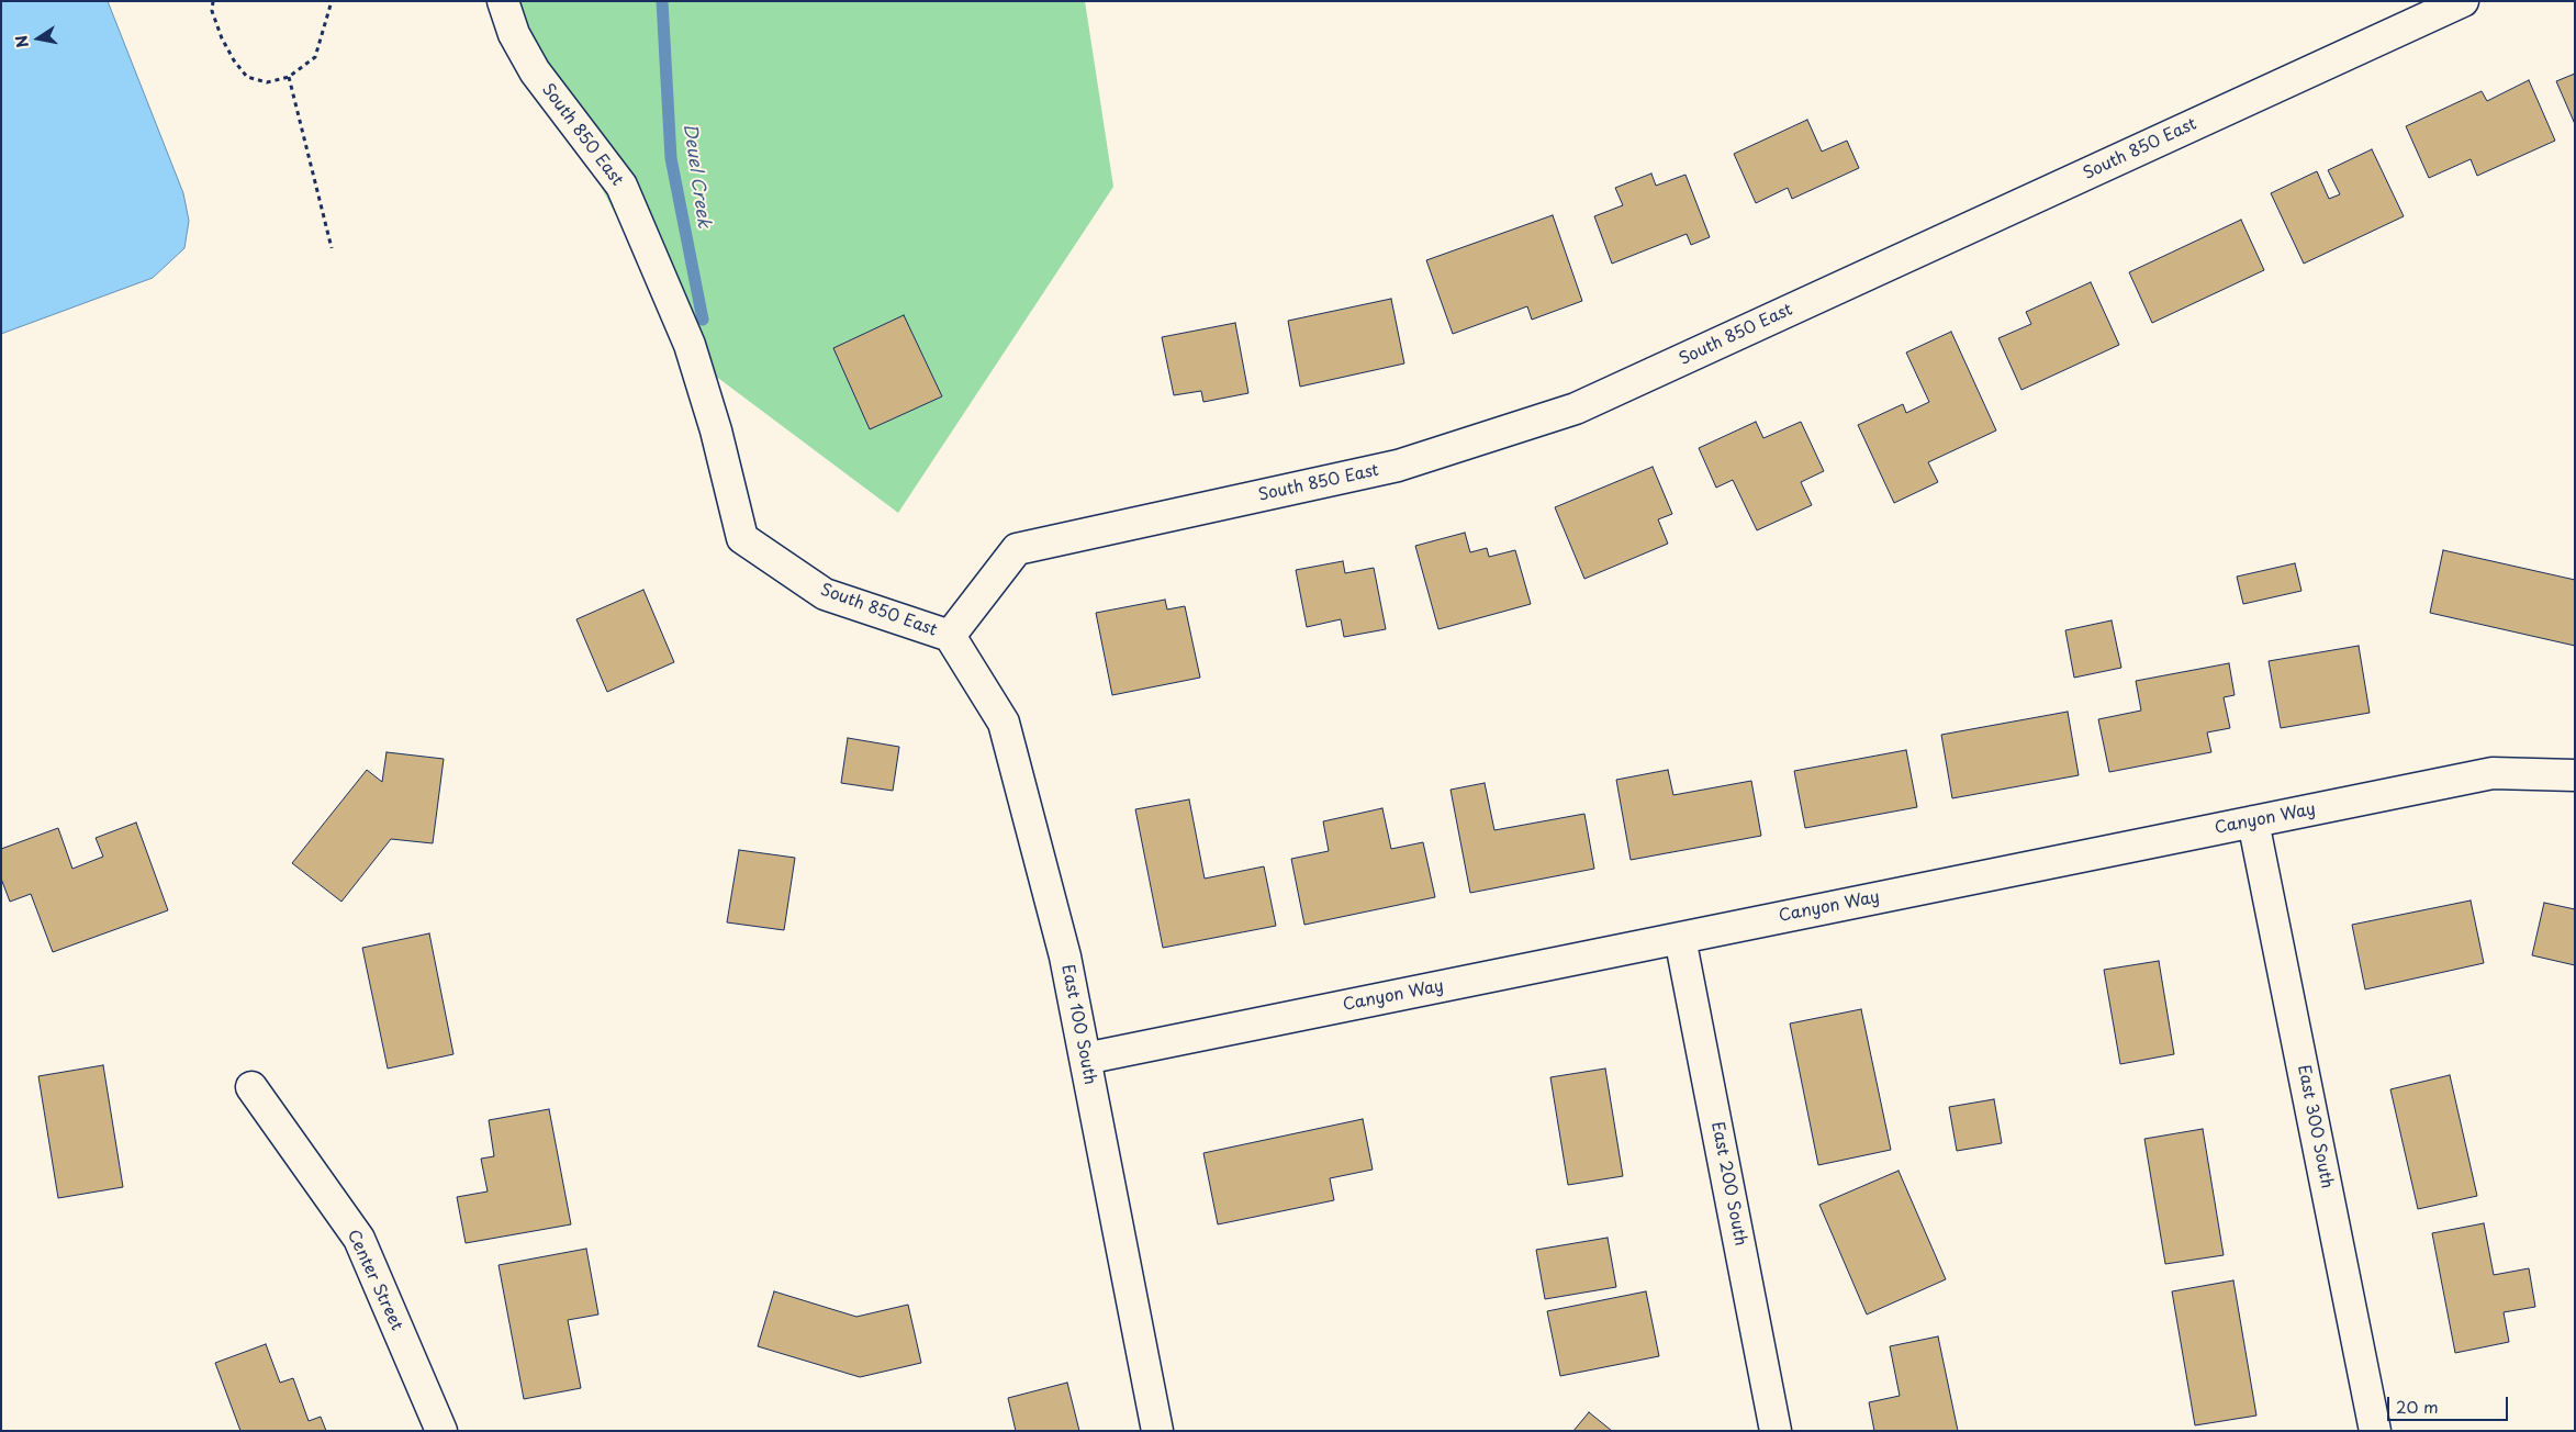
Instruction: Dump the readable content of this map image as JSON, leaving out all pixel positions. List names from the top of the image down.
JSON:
{
  "streets": {
    "street": [
      "South 850 East",
      "Canyon Way",
      "East 100 South",
      "East 300 South",
      "East 200 South",
      "Center Street"
    ]
  },
  "crossings": [
    ["South 850 East", "East 100 South"],
    ["Canyon Way", "East 100 South"],
    ["Canyon Way", "East 300 South"],
    ["Canyon Way", "East 200 South"]
  ],
  "water": ["Deuel Creek"],
  "scale_bar": "20 m",
  "north": "left"
}
